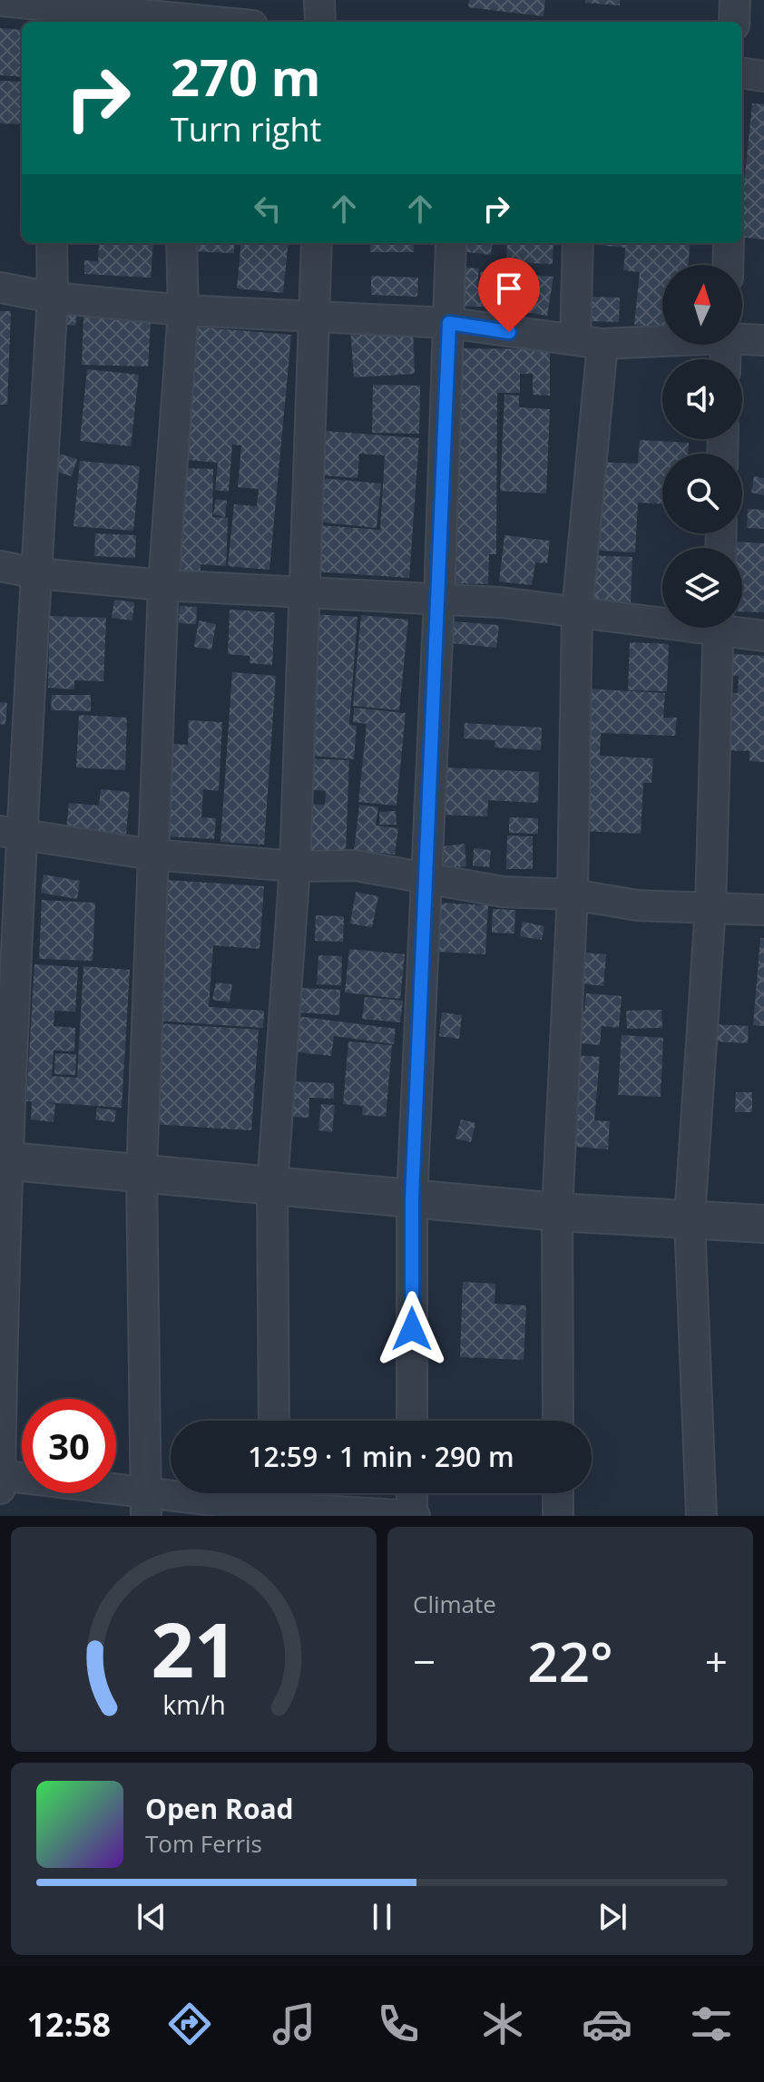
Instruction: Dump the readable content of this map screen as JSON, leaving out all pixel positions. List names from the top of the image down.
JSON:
{
  "north": "top",
  "page": {
    "turn": ["270 m", "Turn right"],
    "limit": "30",
    "trip": "12:59 · 1 min · 290 m",
    "tile": "Climate",
    "heat": ["−", "22°", "+"],
    "song": ["Open Road", "Tom Ferris"],
    "tabs": "12:58",
    "gauge": ["21", "km/h"]
  }
}
